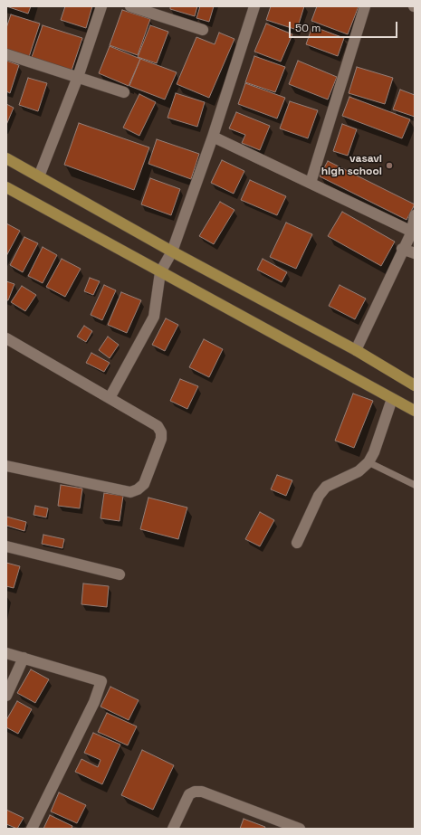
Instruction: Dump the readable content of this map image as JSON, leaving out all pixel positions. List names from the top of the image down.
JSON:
{
  "places": ["vasavi high school"],
  "scale_bar": "50 m"
}
